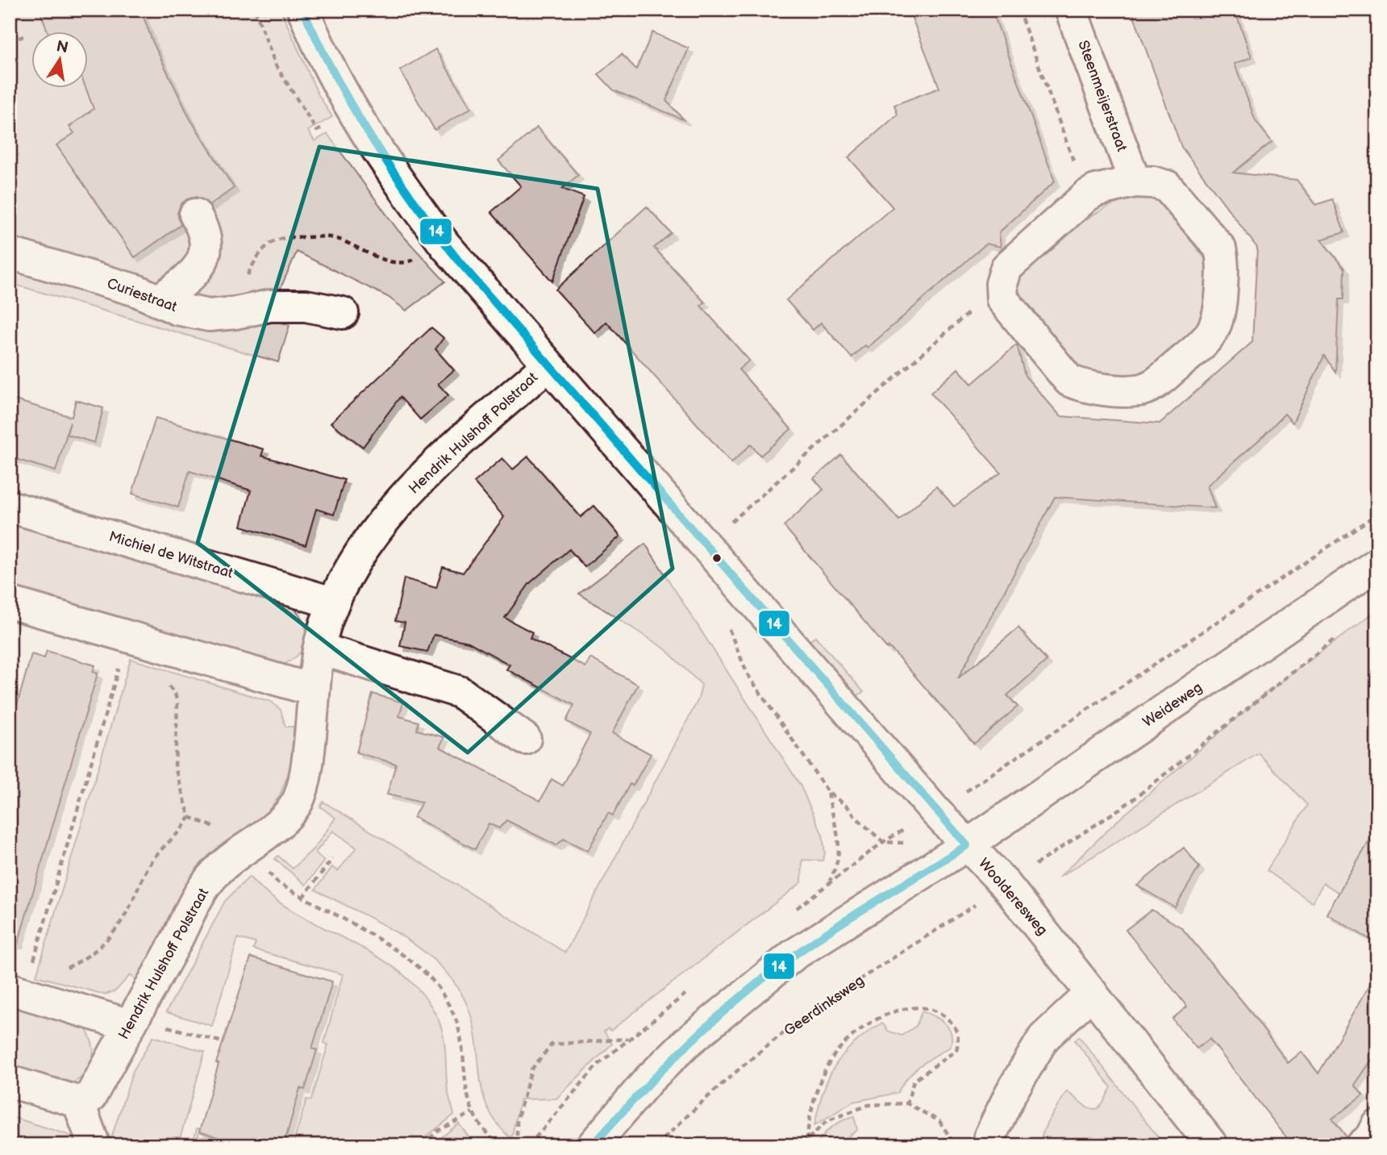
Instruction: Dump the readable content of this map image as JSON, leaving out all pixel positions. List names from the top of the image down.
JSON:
{
  "streets": {
    "street": [
      "Steenmeijerstraat",
      "Curiestraat",
      "Hendrik Hulshoff Polstraat",
      "Michiel de Witstraat",
      "Weideweg",
      "Woolderesweg"
    ],
    "path": ["Geerdinksweg"]
  },
  "crossings": [
    ["Hendrik Hulshoff Polstraat", "Michiel de Witstraat"],
    ["Hendrik Hulshoff Polstraat", "Woolderesweg"],
    ["Weideweg", "Woolderesweg"],
    ["Woolderesweg", "Geerdinksweg"]
  ],
  "lines": ["transit line 14"],
  "north": "top"
}
